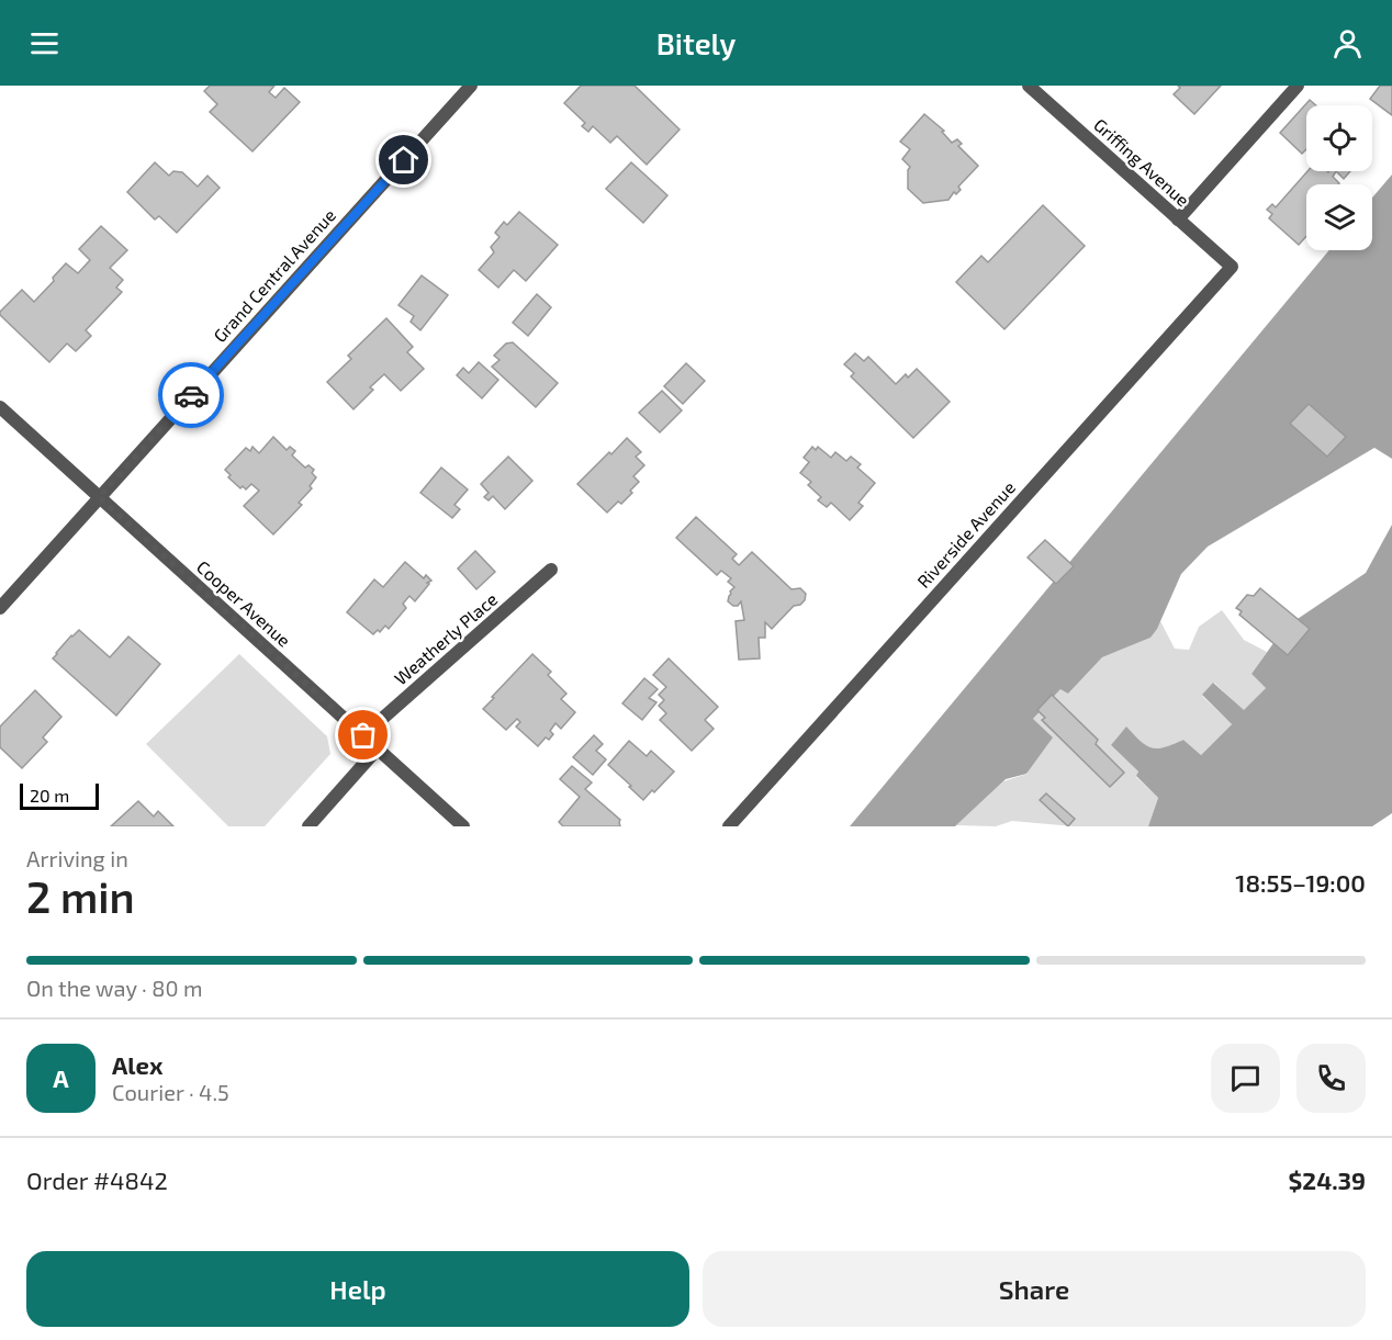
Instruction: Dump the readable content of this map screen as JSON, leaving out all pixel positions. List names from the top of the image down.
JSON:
{
  "streets": {
    "street": [
      "Griffing Avenue",
      "Grand Central Avenue",
      "Riverside Avenue",
      "Cooper Avenue",
      "Weatherly Place"
    ]
  },
  "crossings": [
    ["Griffing Avenue", "Riverside Avenue"],
    ["Grand Central Avenue", "Cooper Avenue"],
    ["Cooper Avenue", "Weatherly Place"]
  ],
  "scale_bar": "20 m",
  "page": {
    "header": "Bitely",
    "scale": "20 m",
    "heading": ["2 min", "Arriving in", "18:55–19:00"],
    "panel": [
      "Alex",
      "Courier · 4.5",
      "Order #4842",
      "$24.39"
    ],
    "bar": "On the way · 80 m",
    "round": "A",
    "buttons": ["Help", "Share"]
  }
}
